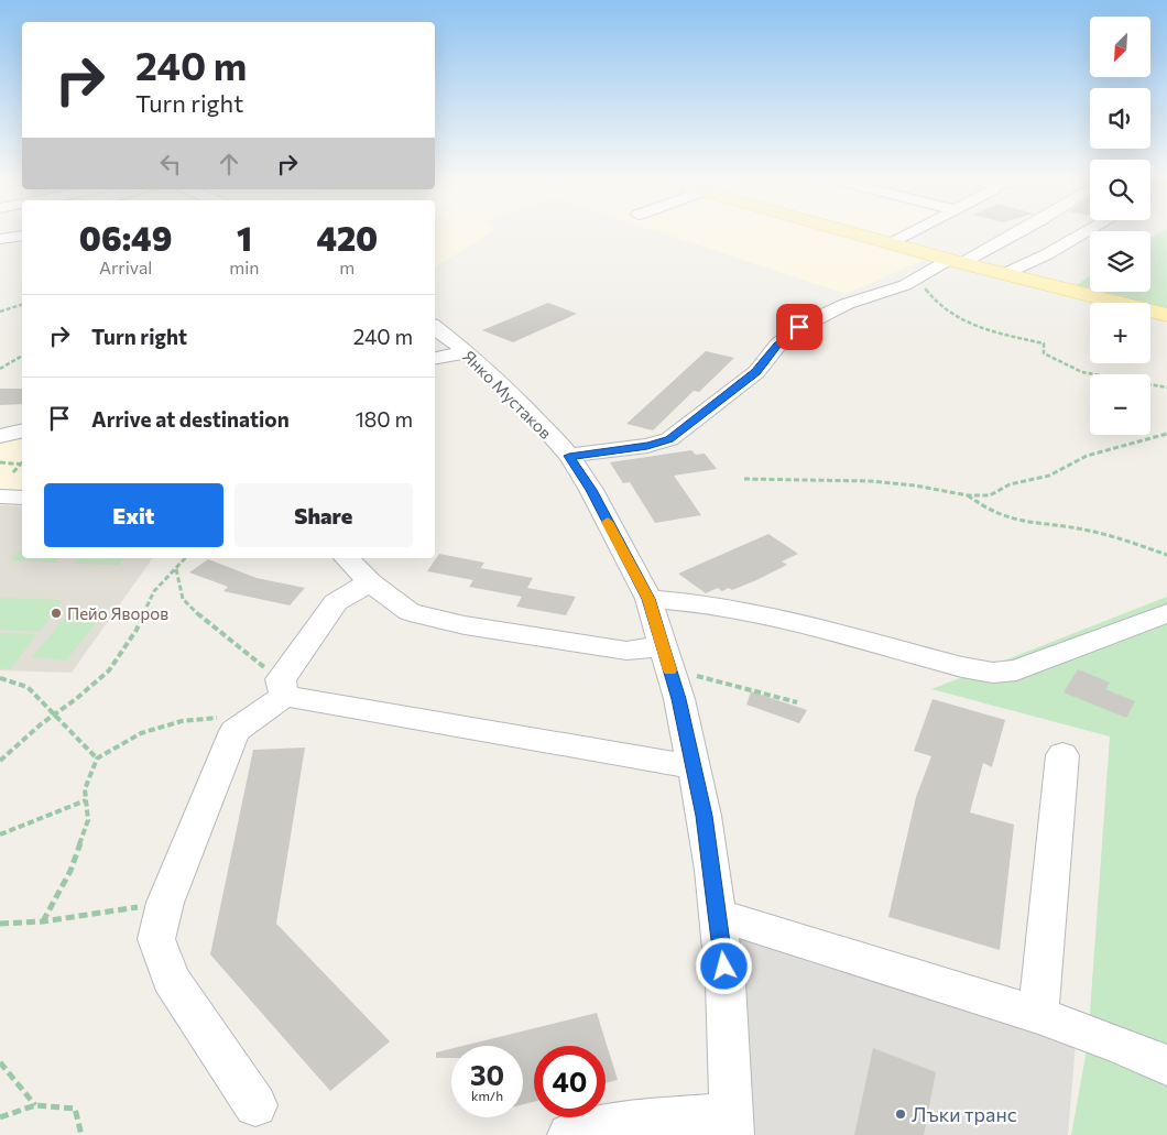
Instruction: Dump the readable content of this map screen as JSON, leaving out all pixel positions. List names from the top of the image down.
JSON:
{
  "streets": {
    "street": ["Янко Мустаков"]
  },
  "places": ["Пейо Яворов", "Лъки транс"],
  "north": "bottom left",
  "page": {
    "map_buttons": ["+", "−"],
    "turn": ["240 m", "Turn right"],
    "eta": [
      "06:49",
      "Arrival",
      "1",
      "min",
      "420",
      "m"
    ],
    "list": [
      {
        "name": "Turn right",
        "value": "240 m"
      },
      {
        "name": "Arrive at destination",
        "value": "180 m"
      }
    ],
    "buttons": ["Exit", "Share"],
    "speed": "30 km/h",
    "limit": "40"
  }
}
